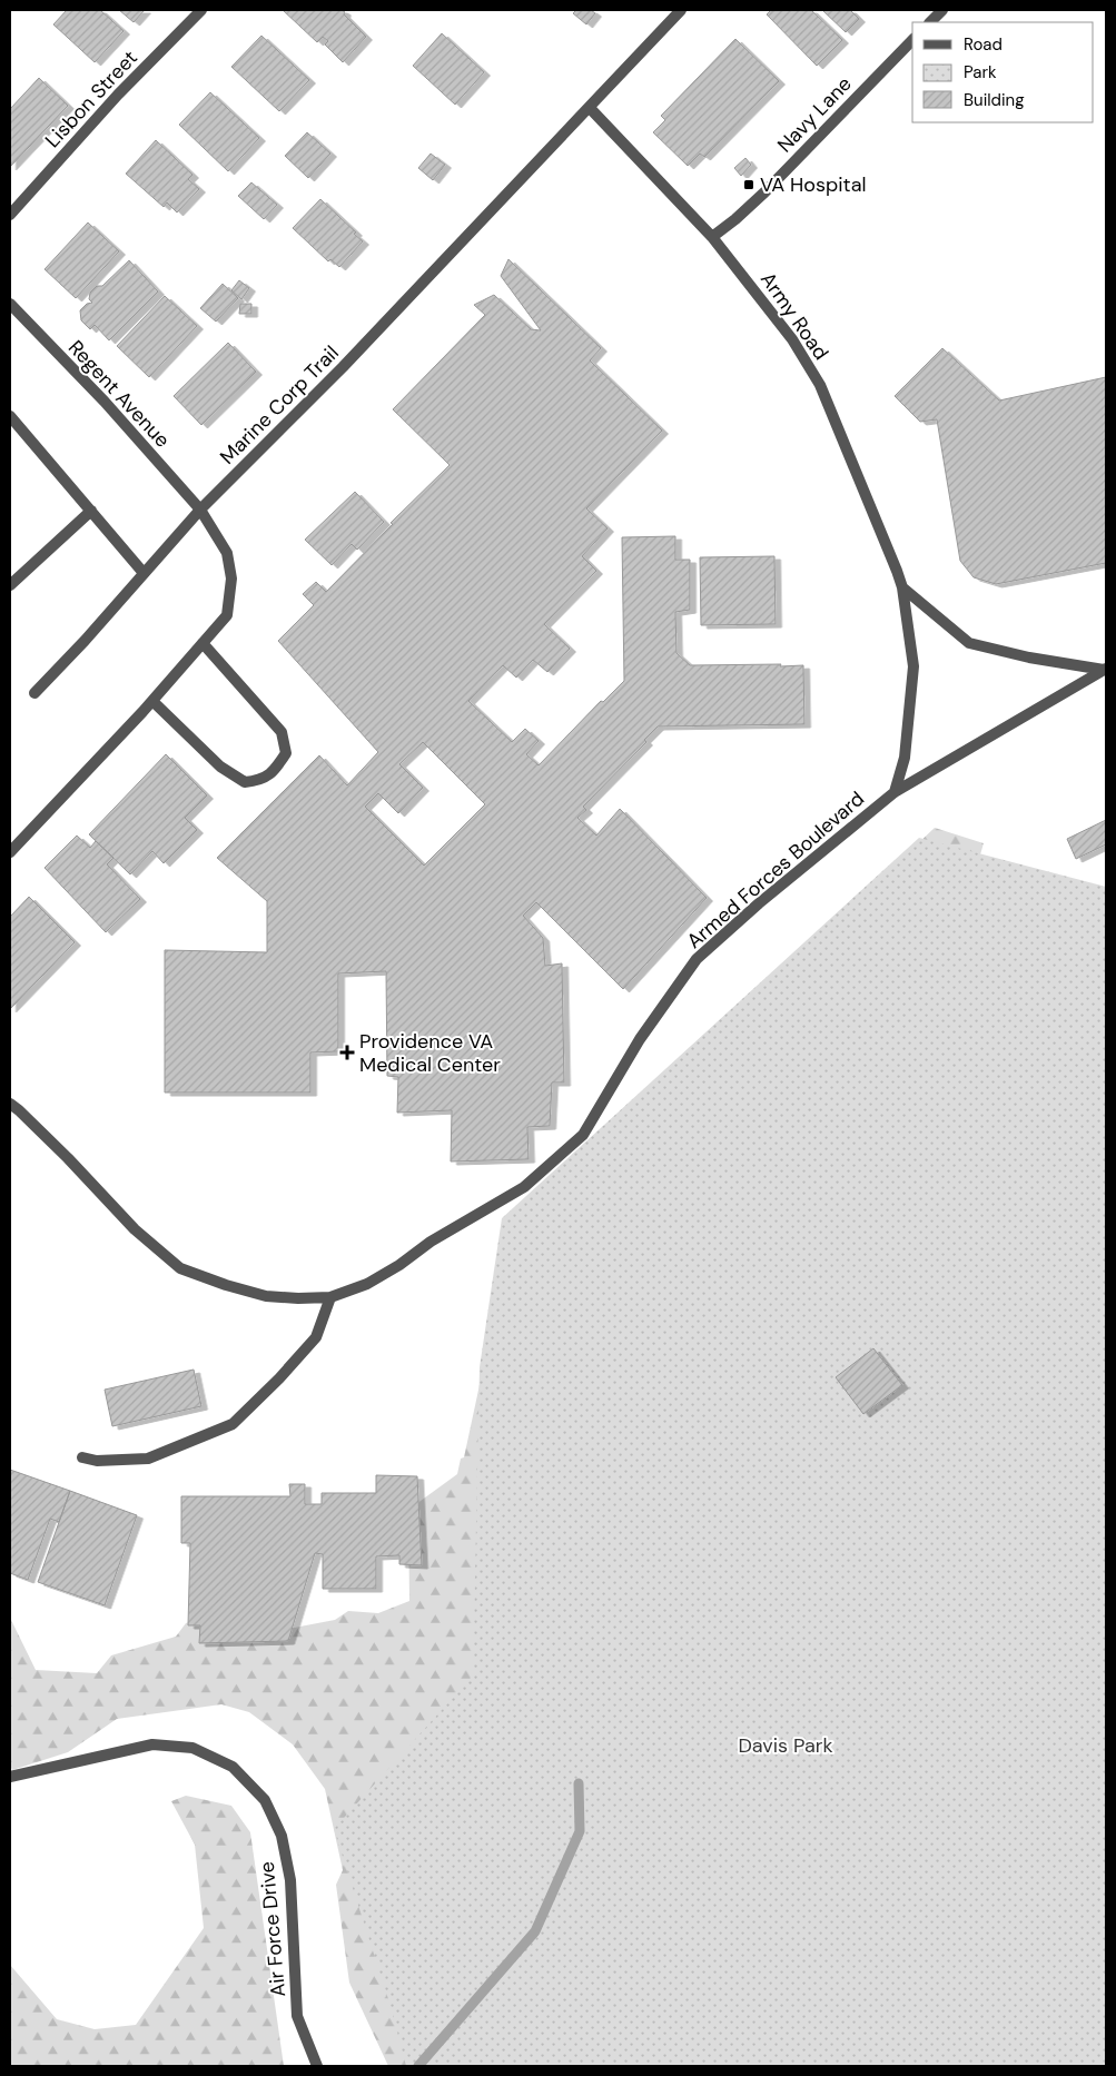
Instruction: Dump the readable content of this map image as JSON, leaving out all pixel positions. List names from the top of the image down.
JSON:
{
  "streets": {
    "street": [
      "Lisbon Street",
      "Navy Lane",
      "Army Road",
      "Regent Avenue",
      "Marine Corp Trail",
      "Armed Forces Boulevard",
      "Air Force Drive"
    ]
  },
  "crossings": [
    ["Navy Lane", "Army Road"],
    ["Army Road", "Marine Corp Trail"],
    ["Army Road", "Armed Forces Boulevard"],
    ["Regent Avenue", "Marine Corp Trail"]
  ],
  "parks": ["Davis Park"],
  "places": {
    "transit": ["VA Hospital"],
    "health": ["Providence VA Medical Center"]
  },
  "legend": ["Road", "Park", "Building"]
}
